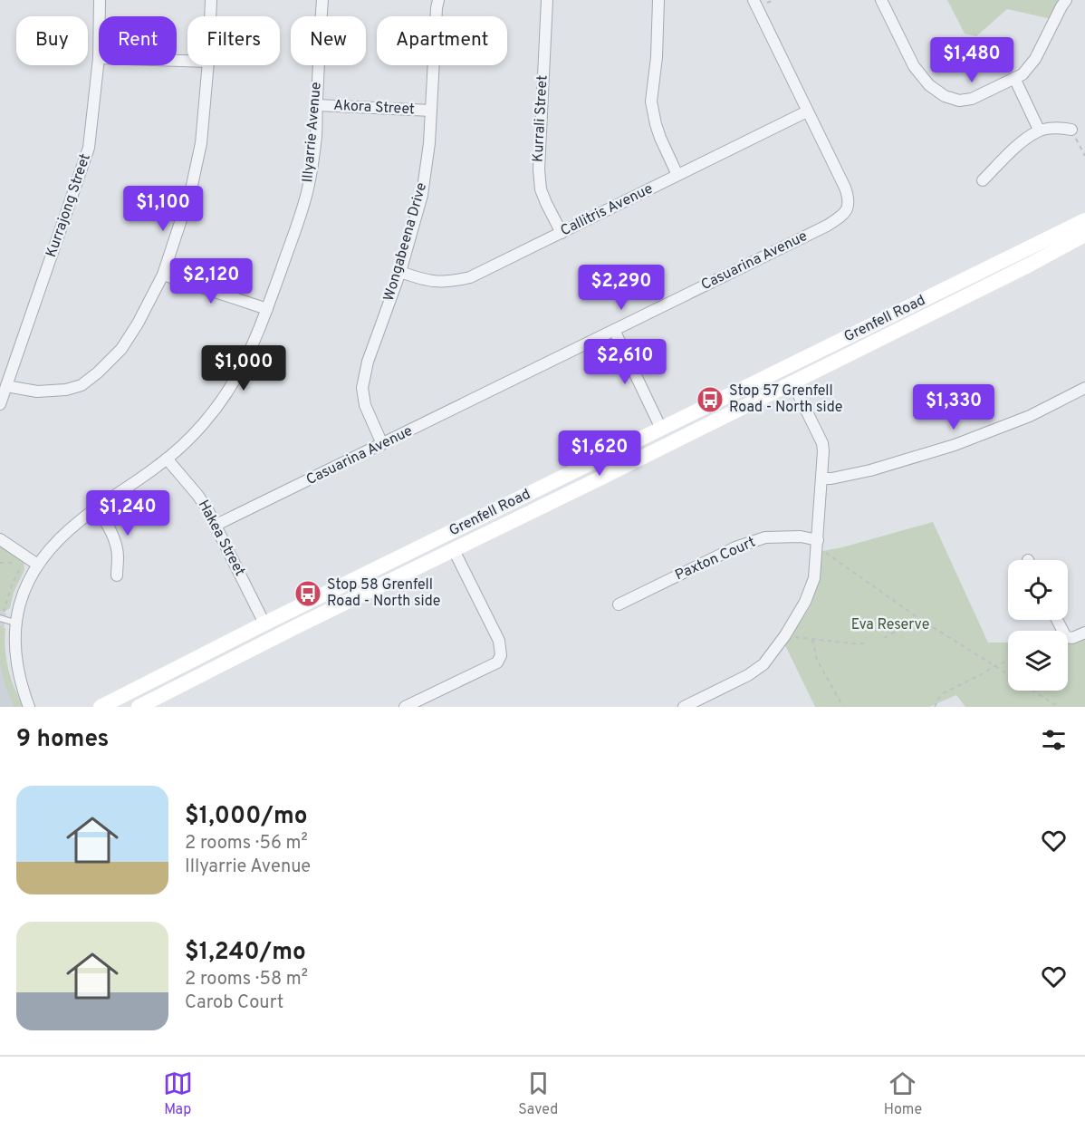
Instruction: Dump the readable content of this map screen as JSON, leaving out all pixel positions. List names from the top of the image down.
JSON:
{
  "streets": {
    "main road": ["Grenfell Road"],
    "street": [
      "Akora Street",
      "Kurrali Street",
      "Illyarrie Avenue",
      "Kurrajong Street",
      "Callitris Avenue",
      "Wongabeena Drive",
      "Casuarina Avenue",
      "Hakea Street",
      "Paxton Court"
    ]
  },
  "crossings": [
    ["Akora Street", "Illyarrie Avenue"],
    ["Akora Street", "Wongabeena Drive"],
    ["Kurrali Street", "Callitris Avenue"],
    ["Illyarrie Avenue", "Hakea Street"],
    ["Callitris Avenue", "Wongabeena Drive"],
    ["Callitris Avenue", "Casuarina Avenue"],
    ["Wongabeena Drive", "Casuarina Avenue"],
    ["Casuarina Avenue", "Hakea Street"],
    ["Grenfell Road", "Hakea Street"]
  ],
  "parks": ["Eva Reserve"],
  "places": {
    "bus stop": ["Stop 57 Grenfell Road - North side", "Stop 58 Grenfell Road - North side"]
  },
  "page": {
    "chip": [
      "Buy",
      "Rent",
      "Filters",
      "New",
      "Apartment"
    ],
    "price": [
      "$1,480",
      "$1,100",
      "$2,120",
      "$2,290",
      "$2,610",
      "$1,000",
      "$1,330",
      "$1,620",
      "$1,240"
    ],
    "heading": "9 homes",
    "list": [
      {
        "name": "$1,000/mo",
        "note": "2 rooms · 56 m² · Illyarrie Avenue"
      },
      {
        "name": "$1,240/mo",
        "note": "2 rooms · 58 m² · Carob Court"
      }
    ],
    "tabs": ["Map", "Saved", "Home"]
  }
}
